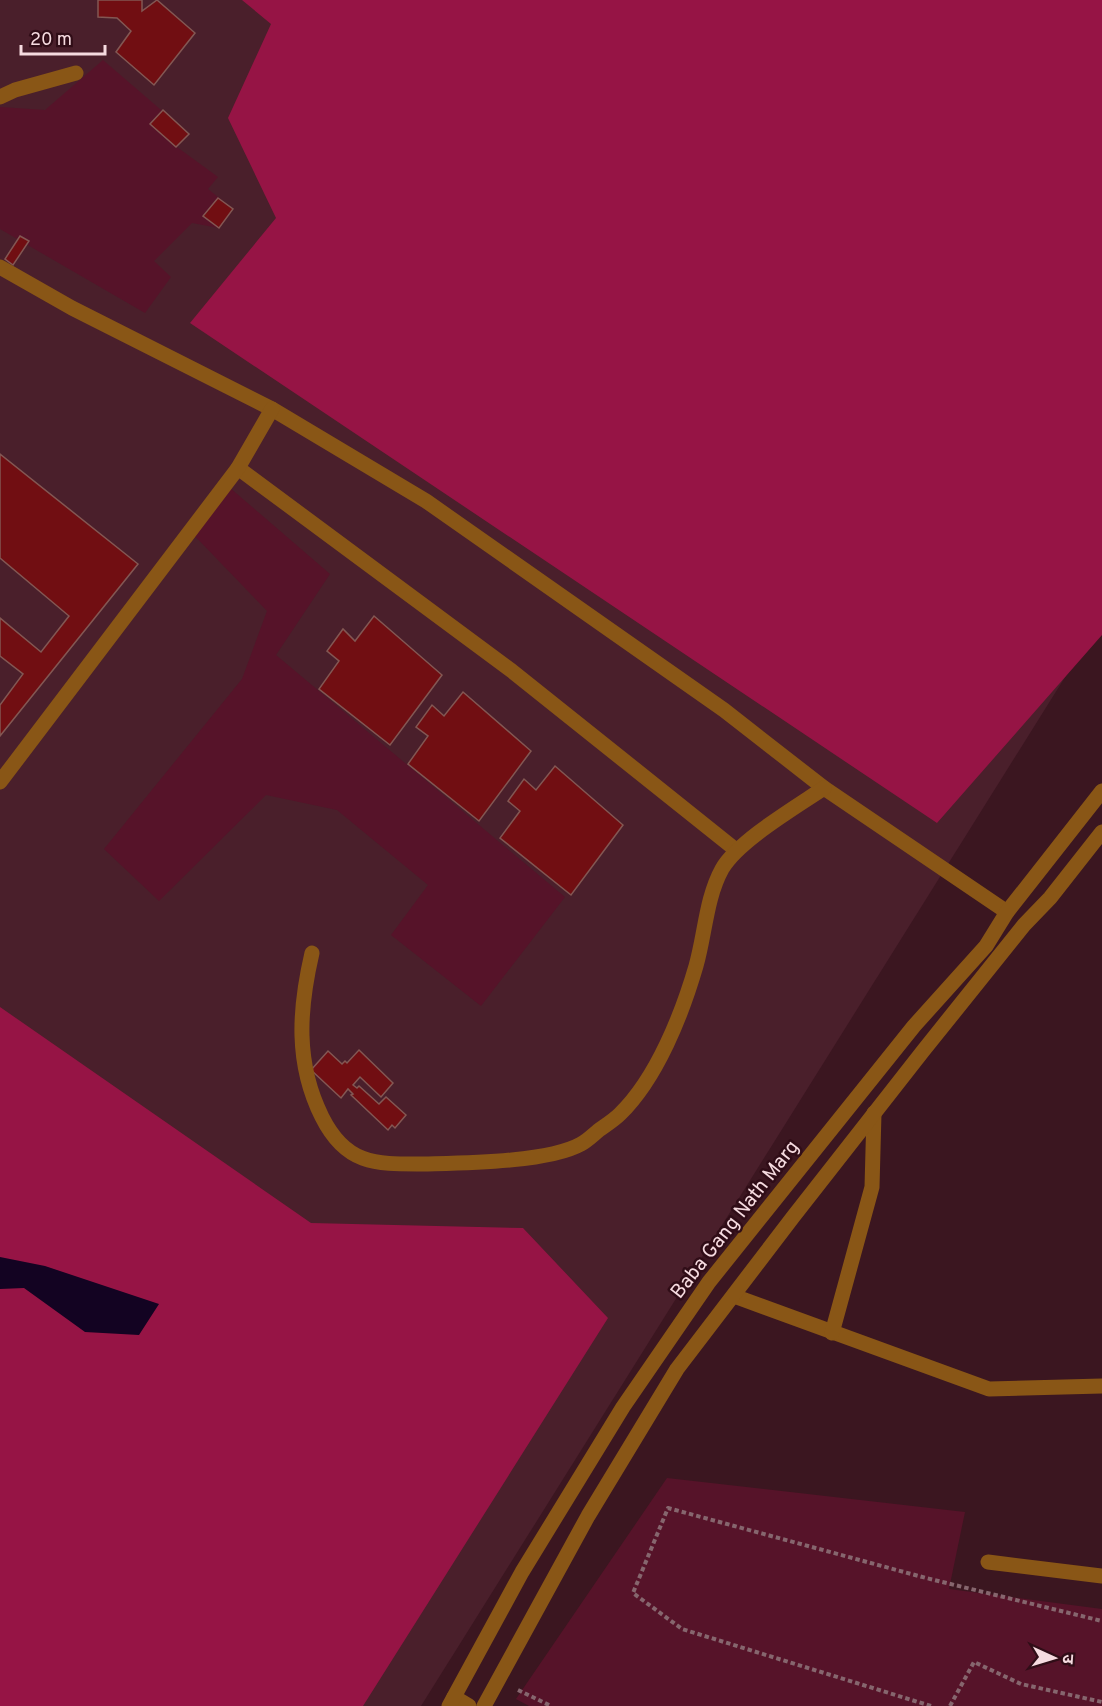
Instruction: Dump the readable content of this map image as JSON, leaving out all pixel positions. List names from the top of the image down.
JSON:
{
  "streets": {
    "street": ["Baba Gang Nath Marg"]
  },
  "scale_bar": "20 m",
  "north": "right"
}
